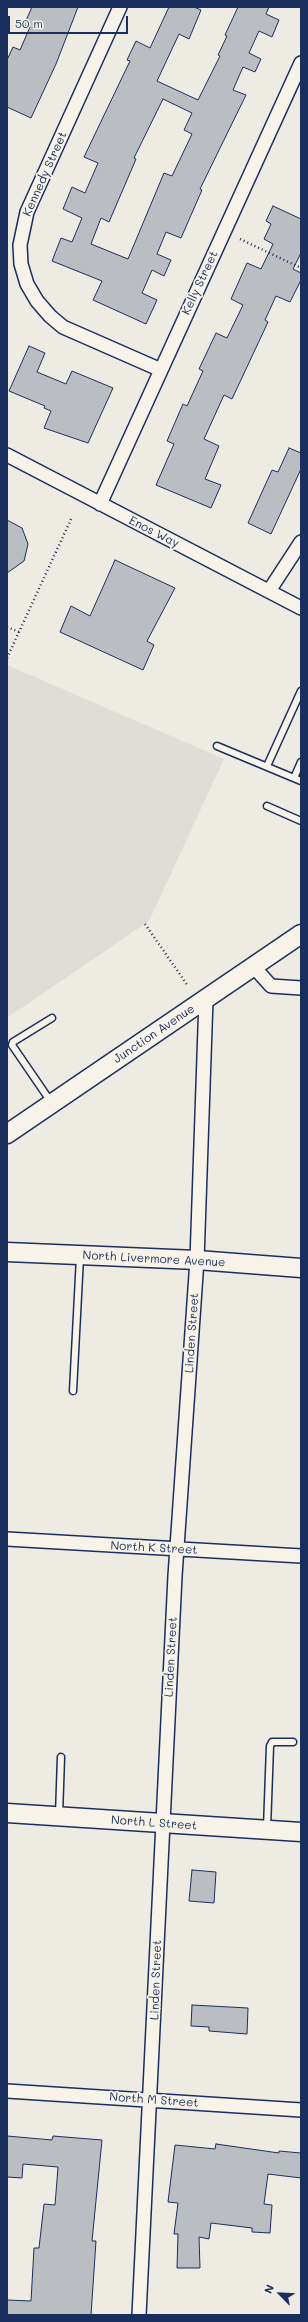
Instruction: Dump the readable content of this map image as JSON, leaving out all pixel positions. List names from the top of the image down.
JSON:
{
  "streets": {
    "street": [
      "Kennedy Street",
      "Kelly Street",
      "Enos Way",
      "Junction Avenue",
      "North Livermore Avenue",
      "Linden Street",
      "North K Street",
      "North L Street",
      "North M Street"
    ]
  },
  "crossings": [
    ["Kennedy Street", "Kelly Street"],
    ["Kelly Street", "Enos Way"],
    ["Junction Avenue", "Linden Street"],
    ["North Livermore Avenue", "Linden Street"],
    ["Linden Street", "North K Street"],
    ["Linden Street", "North L Street"],
    ["Linden Street", "North M Street"]
  ],
  "scale_bar": "50 m",
  "north": "top left"
}
